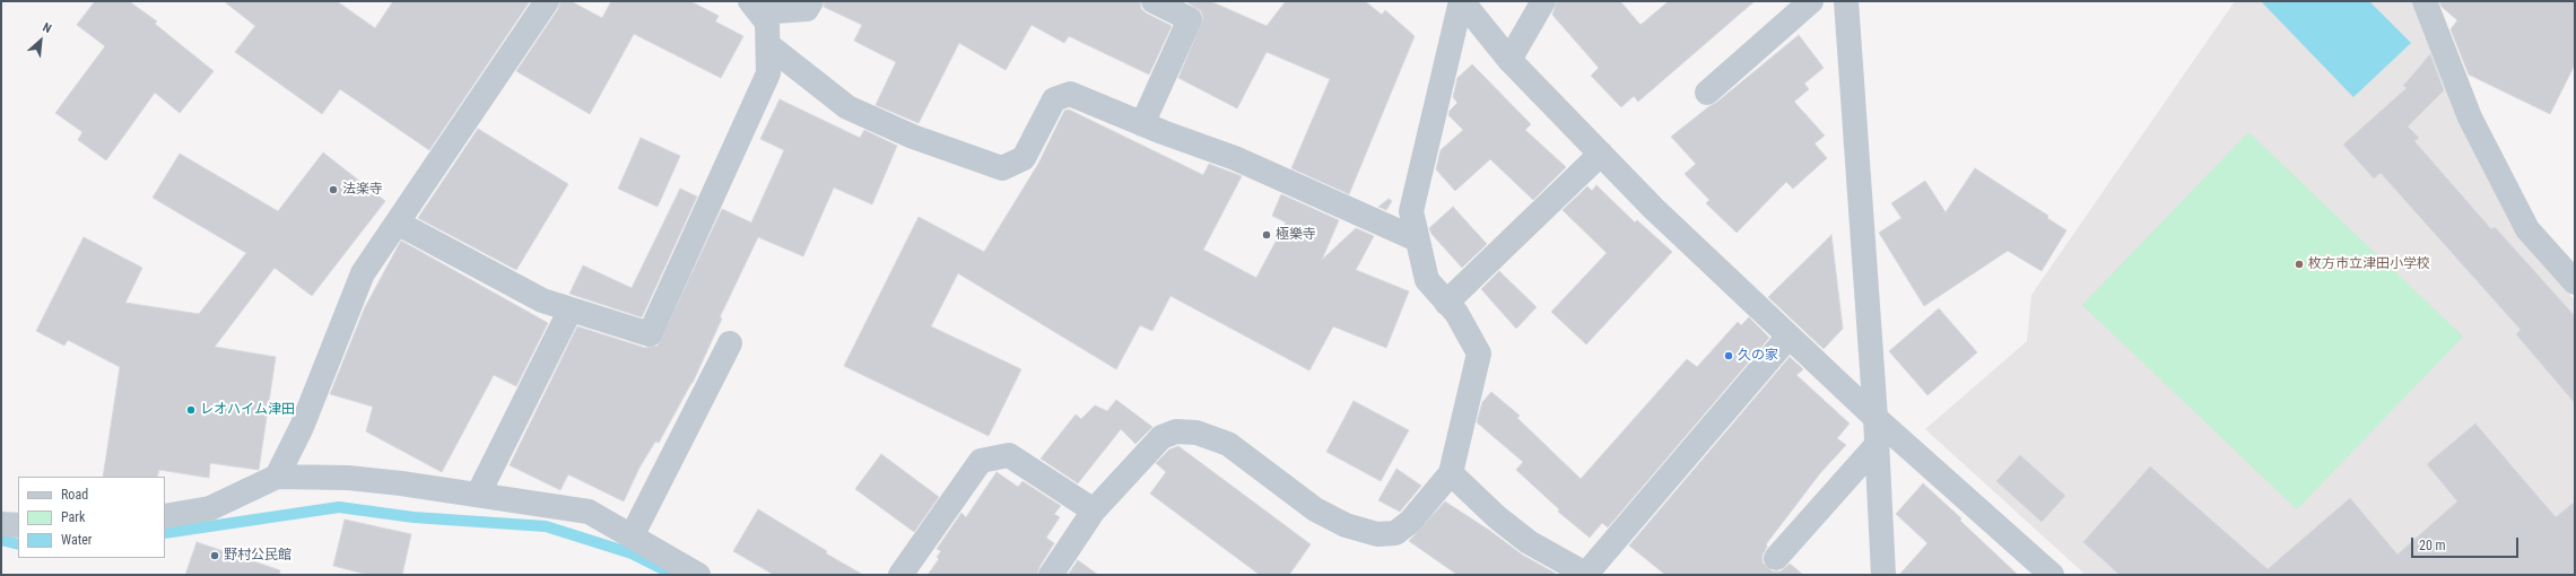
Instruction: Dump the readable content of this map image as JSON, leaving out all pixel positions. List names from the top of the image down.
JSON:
{
  "places": [
    "法楽寺",
    "極樂寺",
    "枚方市立津田小学校",
    "久の家",
    "レオハイム津田",
    "野村公民館"
  ],
  "legend": ["Road", "Park", "Water"],
  "scale_bar": "20 m",
  "north": "top right"
}
